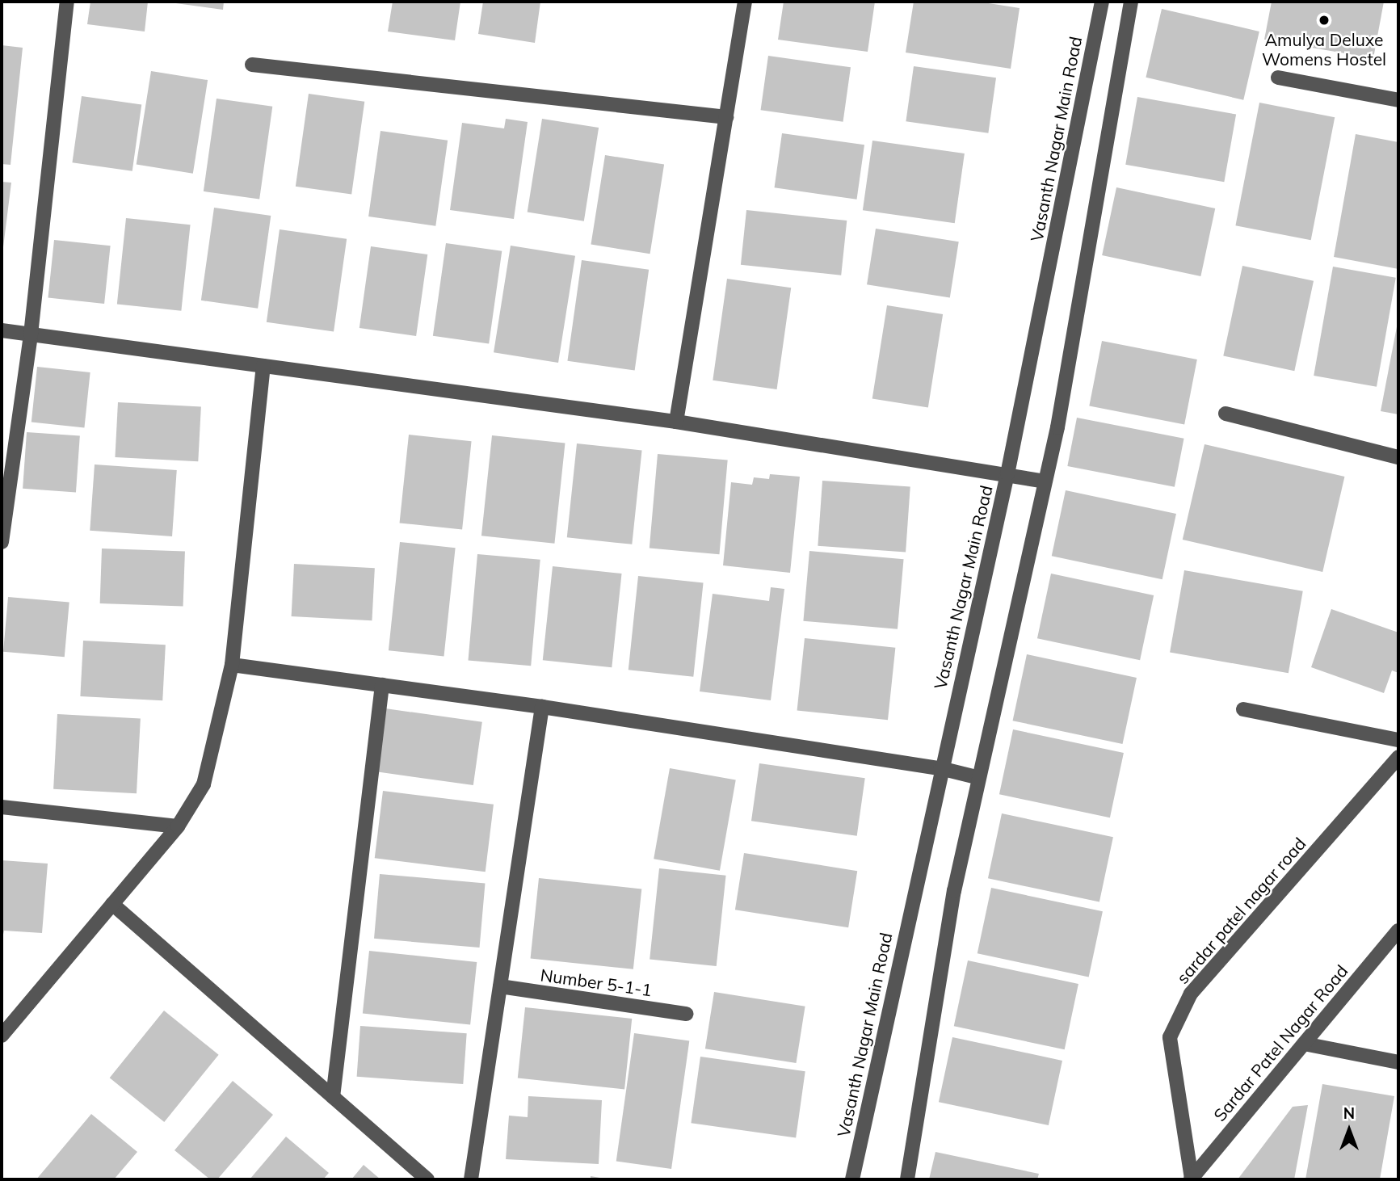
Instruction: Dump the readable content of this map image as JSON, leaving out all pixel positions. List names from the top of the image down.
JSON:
{
  "streets": {
    "street": [
      "Vasanth Nagar Main Road",
      "sardar patel nagar road",
      "Number 5-1-1",
      "Sardar Patel Nagar Road"
    ]
  },
  "crossings": [
    ["sardar patel nagar road", "Sardar Patel Nagar Road"]
  ],
  "places": ["Amulya Deluxe Womens Hostel"],
  "north": "top"
}
